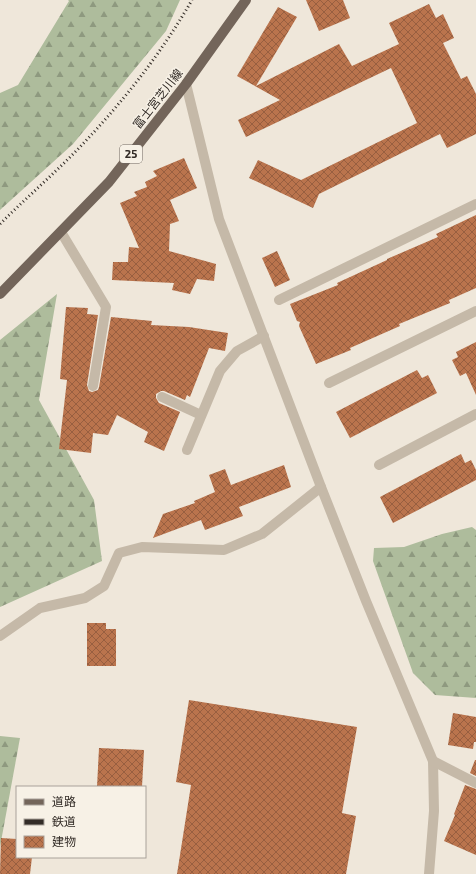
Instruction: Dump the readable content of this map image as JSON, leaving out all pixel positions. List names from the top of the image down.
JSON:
{
  "streets": {
    "main road": ["富士宮芝川線", "25"]
  },
  "legend": ["道路", "鉄道", "建物"]
}
